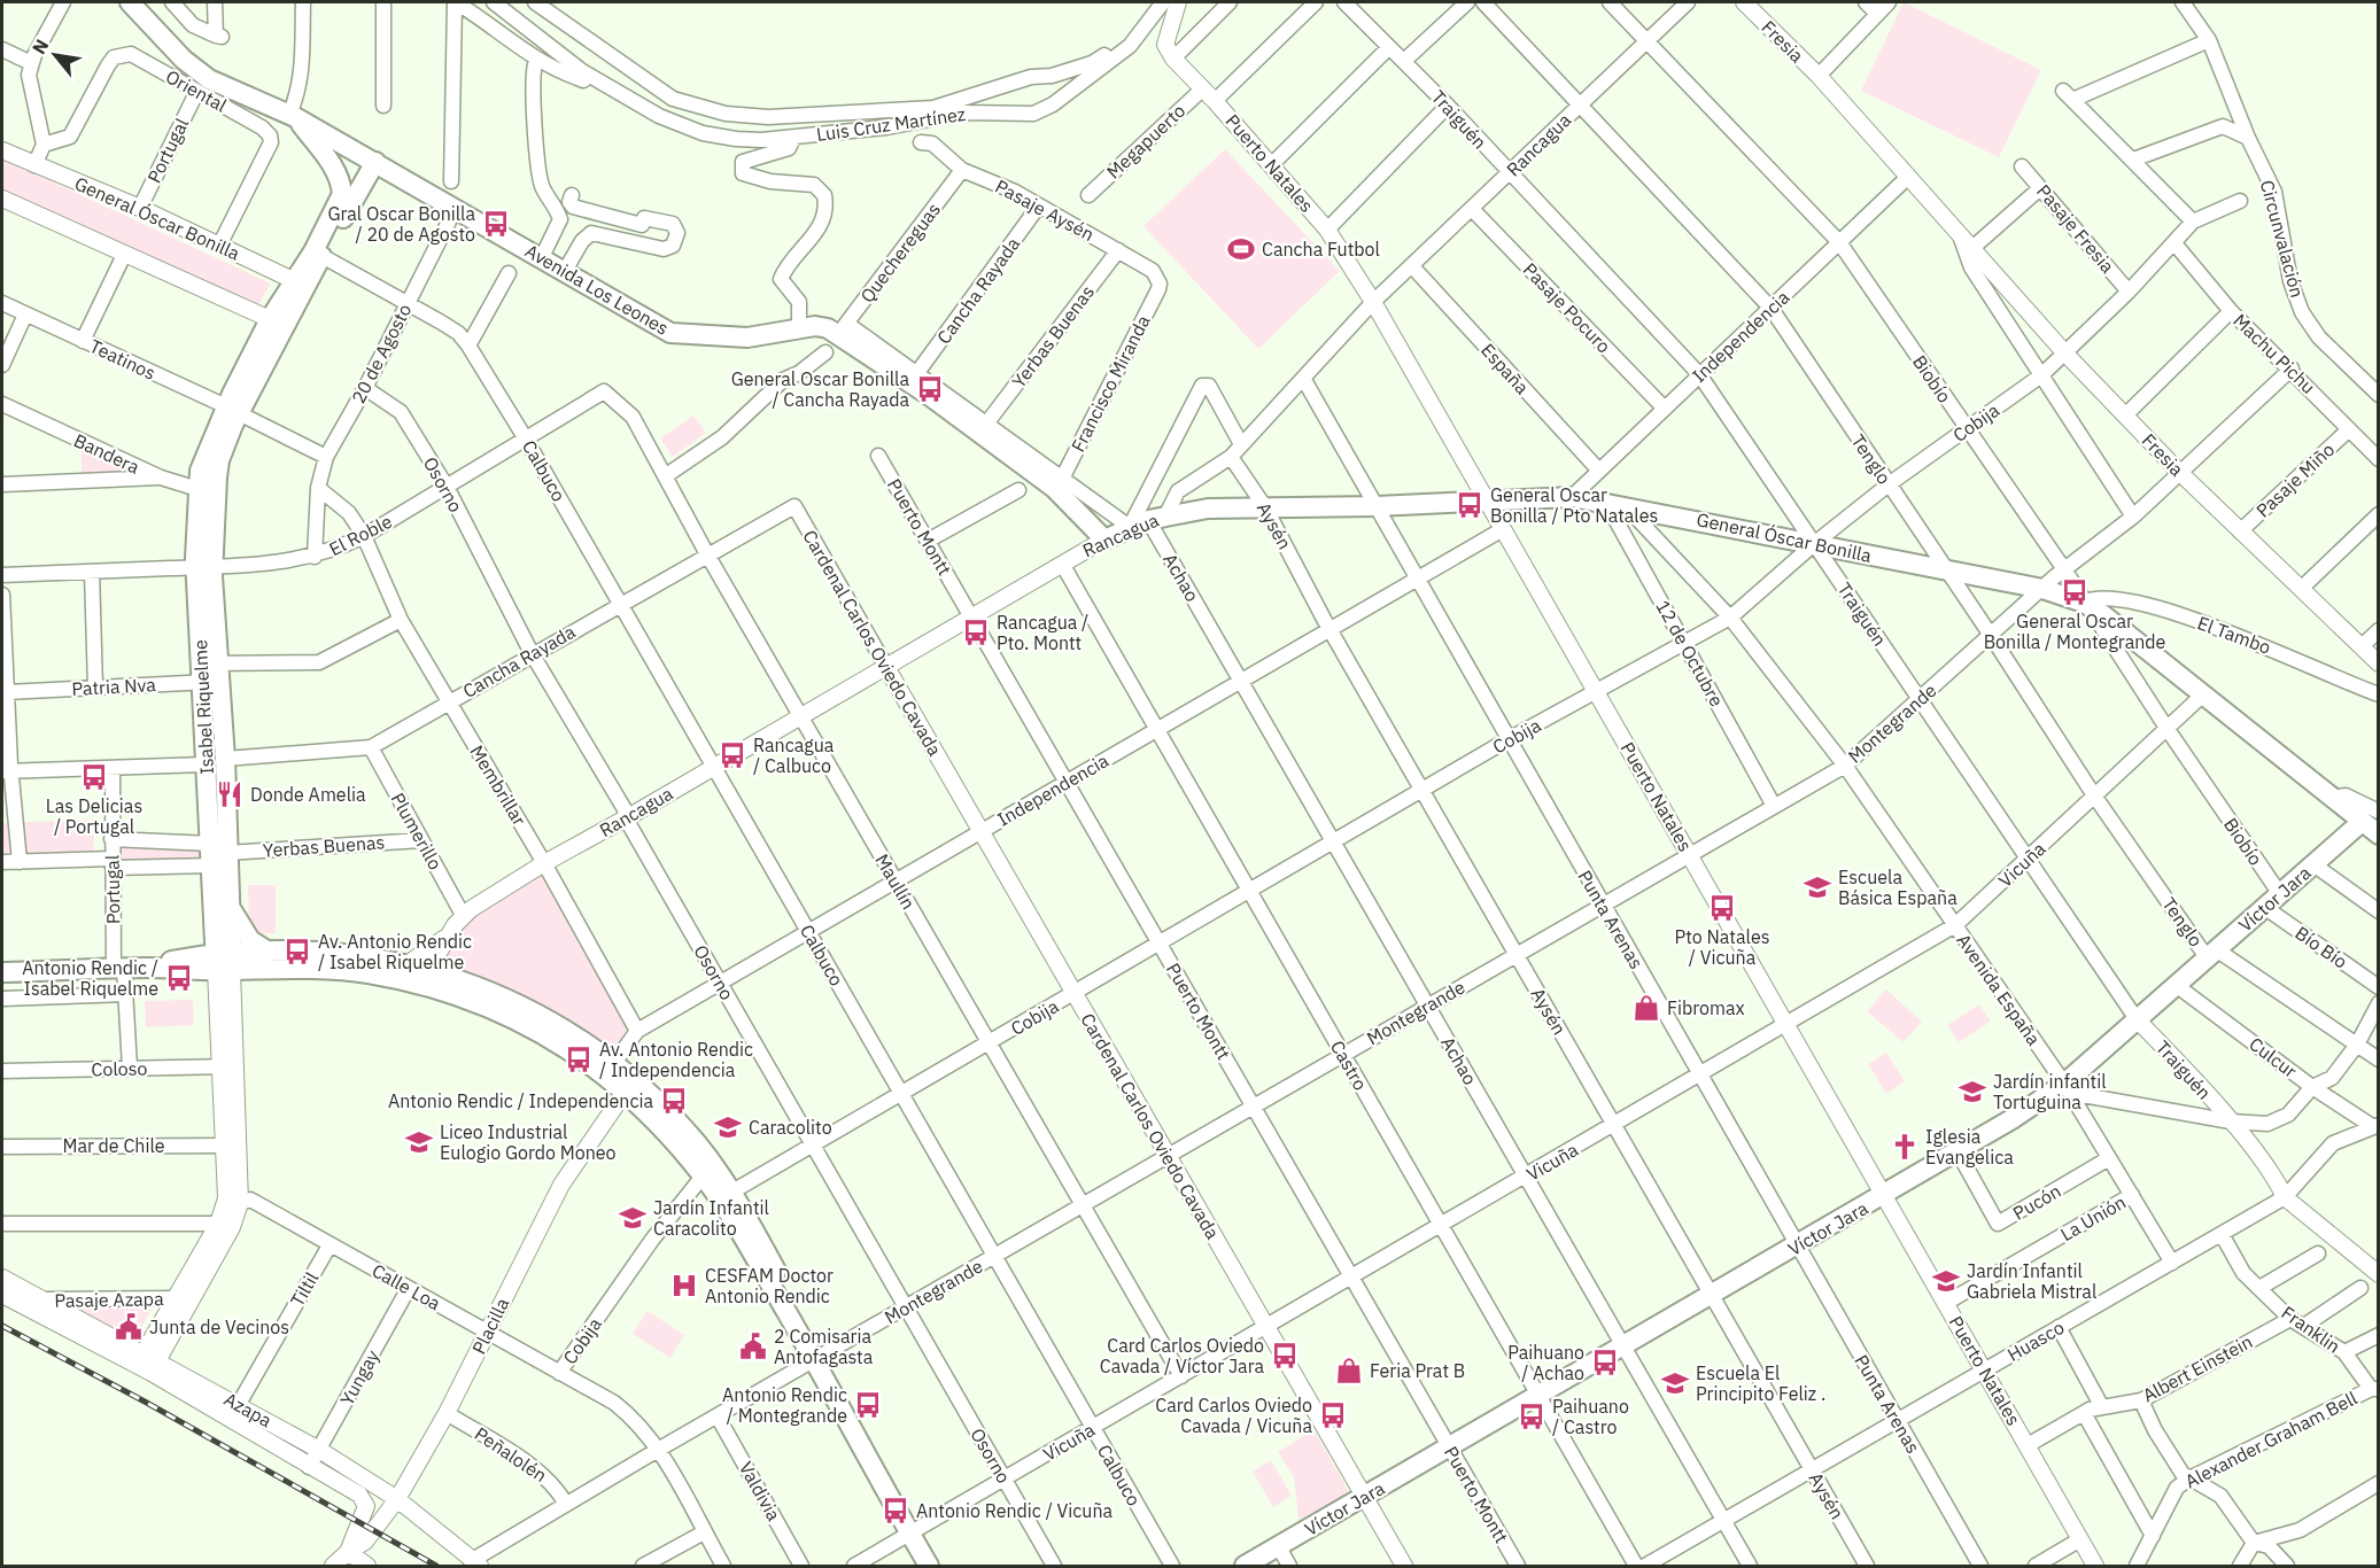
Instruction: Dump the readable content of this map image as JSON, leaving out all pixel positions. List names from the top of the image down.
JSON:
{
  "streets": {
    "main road": [
      "Rancagua",
      "General Óscar Bonilla",
      "Avenida Los Leones",
      "Isabel Riquelme",
      "Víctor Jara"
    ],
    "street": [
      "Fresia",
      "Oriental",
      "Traiguén",
      "Luis Cruz Martínez",
      "Megapuerto",
      "Portugal",
      "Puerto Natales",
      "Pasaje Aysén",
      "Pasaje Fresia",
      "Circunvalación",
      "Quechereguas",
      "Cancha Rayada",
      "Pasaje Pocuro",
      "Yerbas Buenas",
      "Independencia",
      "20 de Agosto",
      "Machu Pichu",
      "Teatinos",
      "España",
      "Biobío",
      "Francisco Miranda",
      "Cobija",
      "Bandera",
      "Tenglo",
      "Calbuco",
      "Pasaje Miño",
      "Osorno",
      "Aysén",
      "Puerto Montt",
      "El Roble",
      "Achao",
      "El Tambo",
      "Cardenal Carlos Oviedo Cavada",
      "12 de Octubre",
      "Patria Nva",
      "Montegrande",
      "Membrillar",
      "Plumerillo",
      "Vicuña",
      "Maullín",
      "Punta Arenas",
      "Bío Bío",
      "Avenida España",
      "Culcur",
      "Castro",
      "Coloso",
      "Mar de Chile",
      "Pucón",
      "La Unión",
      "Calle Loa",
      "Tiltil",
      "Pasaje Azapa",
      "Placilla",
      "Franklin",
      "Huasco",
      "Albert Einstein",
      "Yungay",
      "Azapa",
      "Alexander Graham Bell",
      "Peñalolén",
      "Valdivia"
    ]
  },
  "crossings": [
    ["Fresia", "Independencia"],
    ["Fresia", "Cobija"],
    ["Fresia", "Pasaje Miño"],
    ["Fresia", "Montegrande"],
    ["Oriental", "Portugal"],
    ["Oriental", "General Óscar Bonilla"],
    ["Traiguén", "Rancagua"],
    ["Traiguén", "General Óscar Bonilla"],
    ["Traiguén", "Independencia"],
    ["Traiguén", "Cobija"],
    ["Traiguén", "Montegrande"],
    ["Traiguén", "Vicuña"],
    ["Traiguén", "Víctor Jara"],
    ["Traiguén", "Huasco"],
    ["Megapuerto", "Puerto Natales"],
    ["Rancagua", "Puerto Natales"],
    ["Rancagua", "General Óscar Bonilla"],
    ["Rancagua", "Avenida Los Leones"],
    ["Rancagua", "Pasaje Pocuro"],
    ["Rancagua", "España"],
    ["Rancagua", "Biobío"],
    ["Rancagua", "Tenglo"],
    ["Rancagua", "Calbuco"],
    ["Rancagua", "Osorno"],
    ["Rancagua", "Aysén"],
    ["Rancagua", "Puerto Montt"],
    ["Rancagua", "Achao"],
    ["Rancagua", "Cardenal Carlos Oviedo Cavada"],
    ["Rancagua", "Membrillar"],
    ["Rancagua", "Plumerillo"],
    ["Rancagua", "Maullín"],
    ["Rancagua", "Punta Arenas"],
    ["Rancagua", "Castro"],
    ["Portugal", "General Óscar Bonilla"],
    ["Portugal", "Yerbas Buenas"],
    ["Portugal", "Coloso"],
    ["Puerto Natales", "General Óscar Bonilla"],
    ["Puerto Natales", "Independencia"],
    ["Puerto Natales", "Cobija"],
    ["Puerto Natales", "Montegrande"],
    ["Puerto Natales", "Vicuña"],
    ["Puerto Natales", "Víctor Jara"],
    ["Puerto Natales", "La Unión"],
    ["Puerto Natales", "Huasco"],
    ["Puerto Natales", "Albert Einstein"],
    ["Pasaje Aysén", "Quechereguas"],
    ["Pasaje Aysén", "Cancha Rayada"],
    ["Pasaje Aysén", "Yerbas Buenas"],
    ["Pasaje Aysén", "Francisco Miranda"],
    ["General Óscar Bonilla", "Independencia"],
    ["General Óscar Bonilla", "Biobío"],
    ["General Óscar Bonilla", "Cobija"],
    ["General Óscar Bonilla", "Tenglo"],
    ["General Óscar Bonilla", "Aysén"],
    ["General Óscar Bonilla", "Achao"],
    ["General Óscar Bonilla", "El Tambo"],
    ["General Óscar Bonilla", "12 de Octubre"],
    ["General Óscar Bonilla", "Isabel Riquelme"],
    ["General Óscar Bonilla", "Montegrande"],
    ["General Óscar Bonilla", "Vicuña"],
    ["General Óscar Bonilla", "Víctor Jara"],
    ["General Óscar Bonilla", "Punta Arenas"],
    ["General Óscar Bonilla", "Avenida España"],
    ["Pasaje Fresia", "Cobija"],
    ["Quechereguas", "Avenida Los Leones"],
    ["Avenida Los Leones", "Cancha Rayada"],
    ["Avenida Los Leones", "Yerbas Buenas"],
    ["Avenida Los Leones", "Francisco Miranda"],
    ["Avenida Los Leones", "Isabel Riquelme"],
    ["Cancha Rayada", "Calbuco"],
    ["Cancha Rayada", "Osorno"],
    ["Cancha Rayada", "Cardenal Carlos Oviedo Cavada"],
    ["Cancha Rayada", "Isabel Riquelme"],
    ["Cancha Rayada", "Membrillar"],
    ["Cancha Rayada", "Plumerillo"],
    ["Cancha Rayada", "Maullín"],
    ["Pasaje Pocuro", "Independencia"],
    ["Yerbas Buenas", "Isabel Riquelme"],
    ["Yerbas Buenas", "Plumerillo"],
    ["Independencia", "España"],
    ["Independencia", "Biobío"],
    ["Independencia", "Tenglo"],
    ["Independencia", "Calbuco"],
    ["Independencia", "Osorno"],
    ["Independencia", "Aysén"],
    ["Independencia", "Puerto Montt"],
    ["Independencia", "Achao"],
    ["Independencia", "Cardenal Carlos Oviedo Cavada"],
    ["Independencia", "Membrillar"],
    ["Independencia", "Maullín"],
    ["Independencia", "Punta Arenas"],
    ["Independencia", "Castro"],
    ["20 de Agosto", "Teatinos"],
    ["20 de Agosto", "Calbuco"],
    ["20 de Agosto", "Osorno"],
    ["20 de Agosto", "El Roble"],
    ["Machu Pichu", "Cobija"],
    ["Machu Pichu", "Pasaje Miño"],
    ["Machu Pichu", "Montegrande"],
    ["Teatinos", "Isabel Riquelme"],
    ["Biobío", "Cobija"],
    ["Biobío", "El Tambo"],
    ["Biobío", "Montegrande"],
    ["Biobío", "Vicuña"],
    ["Biobío", "Víctor Jara"],
    ["Cobija", "Tenglo"],
    ["Cobija", "Calbuco"],
    ["Cobija", "Osorno"],
    ["Cobija", "Aysén"],
    ["Cobija", "Puerto Montt"],
    ["Cobija", "Achao"],
    ["Cobija", "Cardenal Carlos Oviedo Cavada"],
    ["Cobija", "12 de Octubre"],
    ["Cobija", "Maullín"],
    ["Cobija", "Punta Arenas"],
    ["Cobija", "Avenida España"],
    ["Cobija", "Castro"],
    ["Cobija", "Calle Loa"],
    ["Bandera", "Isabel Riquelme"],
    ["Tenglo", "Montegrande"],
    ["Tenglo", "Vicuña"],
    ["Tenglo", "Víctor Jara"],
    ["Calbuco", "El Roble"],
    ["Calbuco", "Isabel Riquelme"],
    ["Calbuco", "Montegrande"],
    ["Calbuco", "Vicuña"],
    ["Osorno", "El Roble"],
    ["Osorno", "Montegrande"],
    ["Osorno", "Vicuña"],
    ["Aysén", "Montegrande"],
    ["Aysén", "Vicuña"],
    ["Aysén", "Víctor Jara"],
    ["Aysén", "Huasco"],
    ["Puerto Montt", "Montegrande"],
    ["Puerto Montt", "Vicuña"],
    ["Puerto Montt", "Víctor Jara"],
    ["El Roble", "Isabel Riquelme"],
    ["El Roble", "Membrillar"],
    ["El Roble", "Maullín"],
    ["Achao", "Montegrande"],
    ["Achao", "Vicuña"],
    ["Achao", "Víctor Jara"],
    ["Achao", "Huasco"],
    ["Cardenal Carlos Oviedo Cavada", "Montegrande"],
    ["Cardenal Carlos Oviedo Cavada", "Vicuña"],
    ["Cardenal Carlos Oviedo Cavada", "Víctor Jara"],
    ["12 de Octubre", "Montegrande"],
    ["Patria Nva", "Isabel Riquelme"],
    ["Isabel Riquelme", "Coloso"],
    ["Isabel Riquelme", "Mar de Chile"],
    ["Isabel Riquelme", "Calle Loa"],
    ["Isabel Riquelme", "Pasaje Azapa"],
    ["Isabel Riquelme", "Azapa"],
    ["Montegrande", "Maullín"],
    ["Montegrande", "Punta Arenas"],
    ["Montegrande", "Avenida España"],
    ["Montegrande", "Castro"],
    ["Montegrande", "Calle Loa"],
    ["Montegrande", "Azapa"],
    ["Montegrande", "Peñalolén"],
    ["Montegrande", "Valdivia"],
    ["Vicuña", "Maullín"],
    ["Vicuña", "Punta Arenas"],
    ["Vicuña", "Avenida España"],
    ["Vicuña", "Castro"],
    ["Víctor Jara", "Punta Arenas"],
    ["Víctor Jara", "Bío Bío"],
    ["Víctor Jara", "Avenida España"],
    ["Víctor Jara", "Culcur"],
    ["Víctor Jara", "Castro"],
    ["Víctor Jara", "Pucón"],
    ["Punta Arenas", "Huasco"],
    ["Avenida España", "Pucón"],
    ["Avenida España", "La Unión"],
    ["Avenida España", "Huasco"],
    ["Culcur", "Huasco"],
    ["Calle Loa", "Tiltil"],
    ["Calle Loa", "Placilla"],
    ["Calle Loa", "Yungay"],
    ["Tiltil", "Azapa"],
    ["Pasaje Azapa", "Azapa"],
    ["Placilla", "Azapa"],
    ["Placilla", "Peñalolén"],
    ["Franklin", "Huasco"],
    ["Franklin", "Albert Einstein"],
    ["Franklin", "Alexander Graham Bell"],
    ["Yungay", "Azapa"]
  ],
  "places": {
    "bus stop": [
      "Gral Oscar Bonilla / 20 de Agosto",
      "General Oscar Bonilla / Cancha Rayada",
      "General Oscar Bonilla / Pto Natales",
      "General Oscar Bonilla / Montegrande",
      "Rancagua / Pto. Montt",
      "Rancagua / Calbuco",
      "Las Delicias / Portugal",
      "Pto Natales / Vicuña",
      "Av. Antonio Rendic / Isabel Riquelme",
      "Antonio Rendic / Isabel Riquelme",
      "Av. Antonio Rendic / Independencia",
      "Antonio Rendic / Independencia",
      "Card Carlos Oviedo Cavada / Víctor Jara",
      "Paihuano / Achao",
      "Antonio Rendic / Montegrande",
      "Card Carlos Oviedo Cavada / Vicuña",
      "Paihuano / Castro",
      "Antonio Rendic / Vicuña"
    ],
    "sports": ["Cancha Futbol"],
    "restaurant": ["Donde Amelia"],
    "school or university": [
      "Escuela Básica España",
      "Jardín infantil Tortuguina",
      "Caracolito",
      "Liceo Industrial Eulogio Gordo Moneo",
      "Jardín Infantil Caracolito",
      "Jardín Infantil Gabriela Mistral",
      "Escuela El Principito Feliz ."
    ],
    "shop": ["Fibromax", "Feria Prat B"],
    "church": ["Iglesia Evangelica"],
    "hospital": ["CESFAM Doctor Antonio Rendic"],
    "public building": ["Junta de Vecinos", "2 Comisaria Antofagasta"]
  },
  "north": "top left"
}
